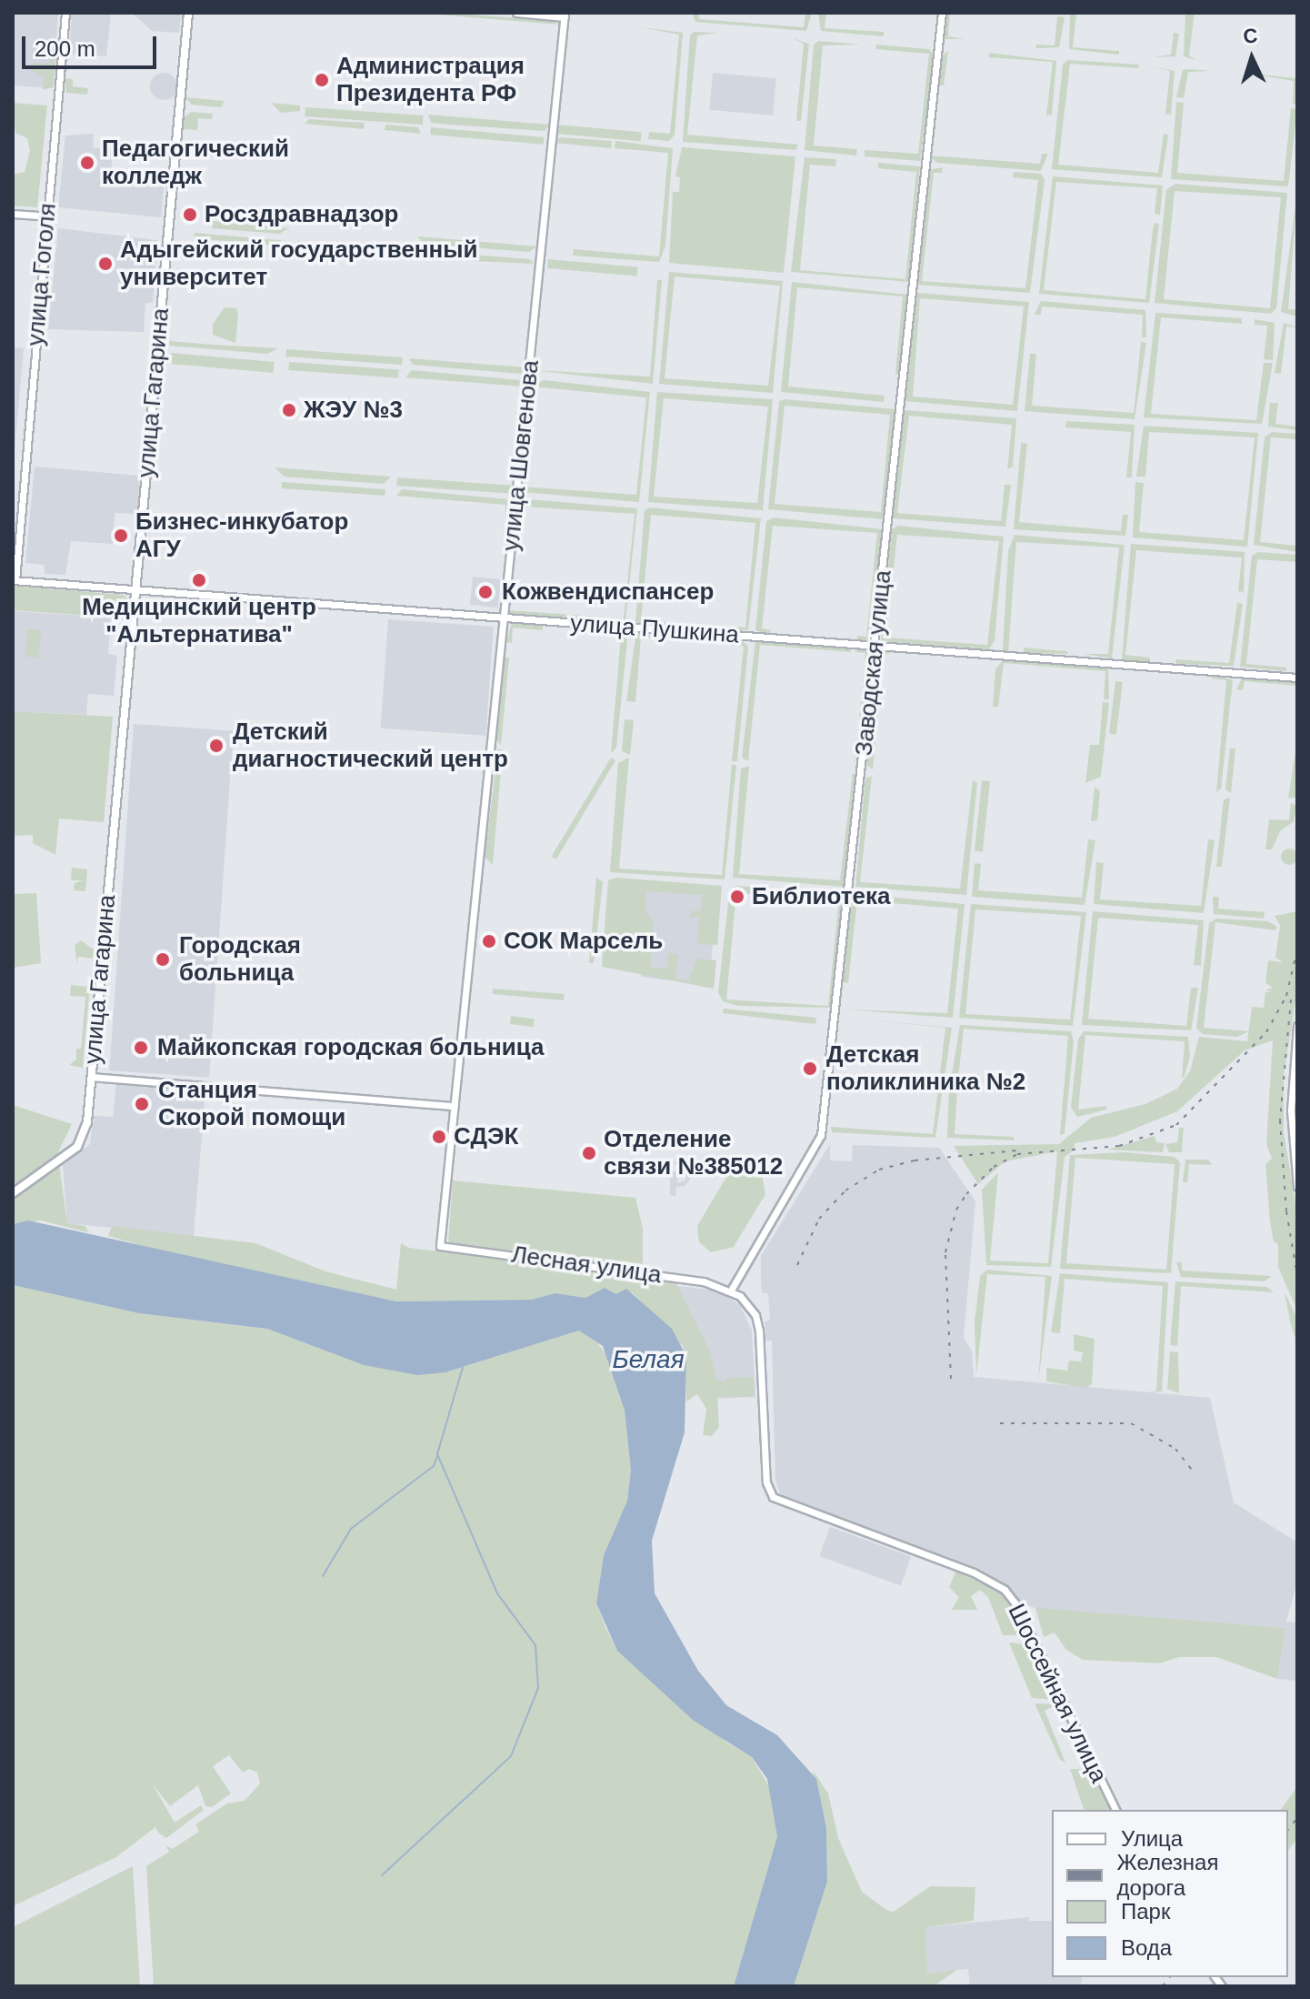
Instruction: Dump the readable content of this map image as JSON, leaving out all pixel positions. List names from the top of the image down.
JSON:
{
  "streets": {
    "main road": [
      "улица Гоголя",
      "улица Гагарина",
      "улица Шовгенова",
      "улица Пушкина",
      "Заводская улица",
      "Лесная улица",
      "Шоссейная улица"
    ]
  },
  "crossings": [
    ["улица Гоголя", "улица Пушкина"],
    ["улица Гагарина", "улица Пушкина"],
    ["улица Шовгенова", "улица Пушкина"],
    ["улица Шовгенова", "Лесная улица"],
    ["улица Пушкина", "Заводская улица"],
    ["Заводская улица", "Лесная улица"],
    ["Заводская улица", "Шоссейная улица"],
    ["Лесная улица", "Шоссейная улица"]
  ],
  "water": ["Белая"],
  "places": [
    "Администрация Президента РФ",
    "Педагогический колледж",
    "Росздравнадзор",
    "Адыгейский государственный университет",
    "ЖЭУ №3",
    "Бизнес-инкубатор АГУ",
    "Медицинский центр \"Альтернатива\"",
    "Кожвендиспансер",
    "Детский диагностический центр",
    "Библиотека",
    "СОК Марсель",
    "Городская больница",
    "Майкопская городская больница",
    "Детская поликлиника №2",
    "Станция Скорой помощи",
    "СДЭК",
    "Отделение связи №385012"
  ],
  "legend": [
    "Улица",
    "Железная дорога",
    "Парк",
    "Вода"
  ],
  "scale_bar": "200 m",
  "north": "top"
}
